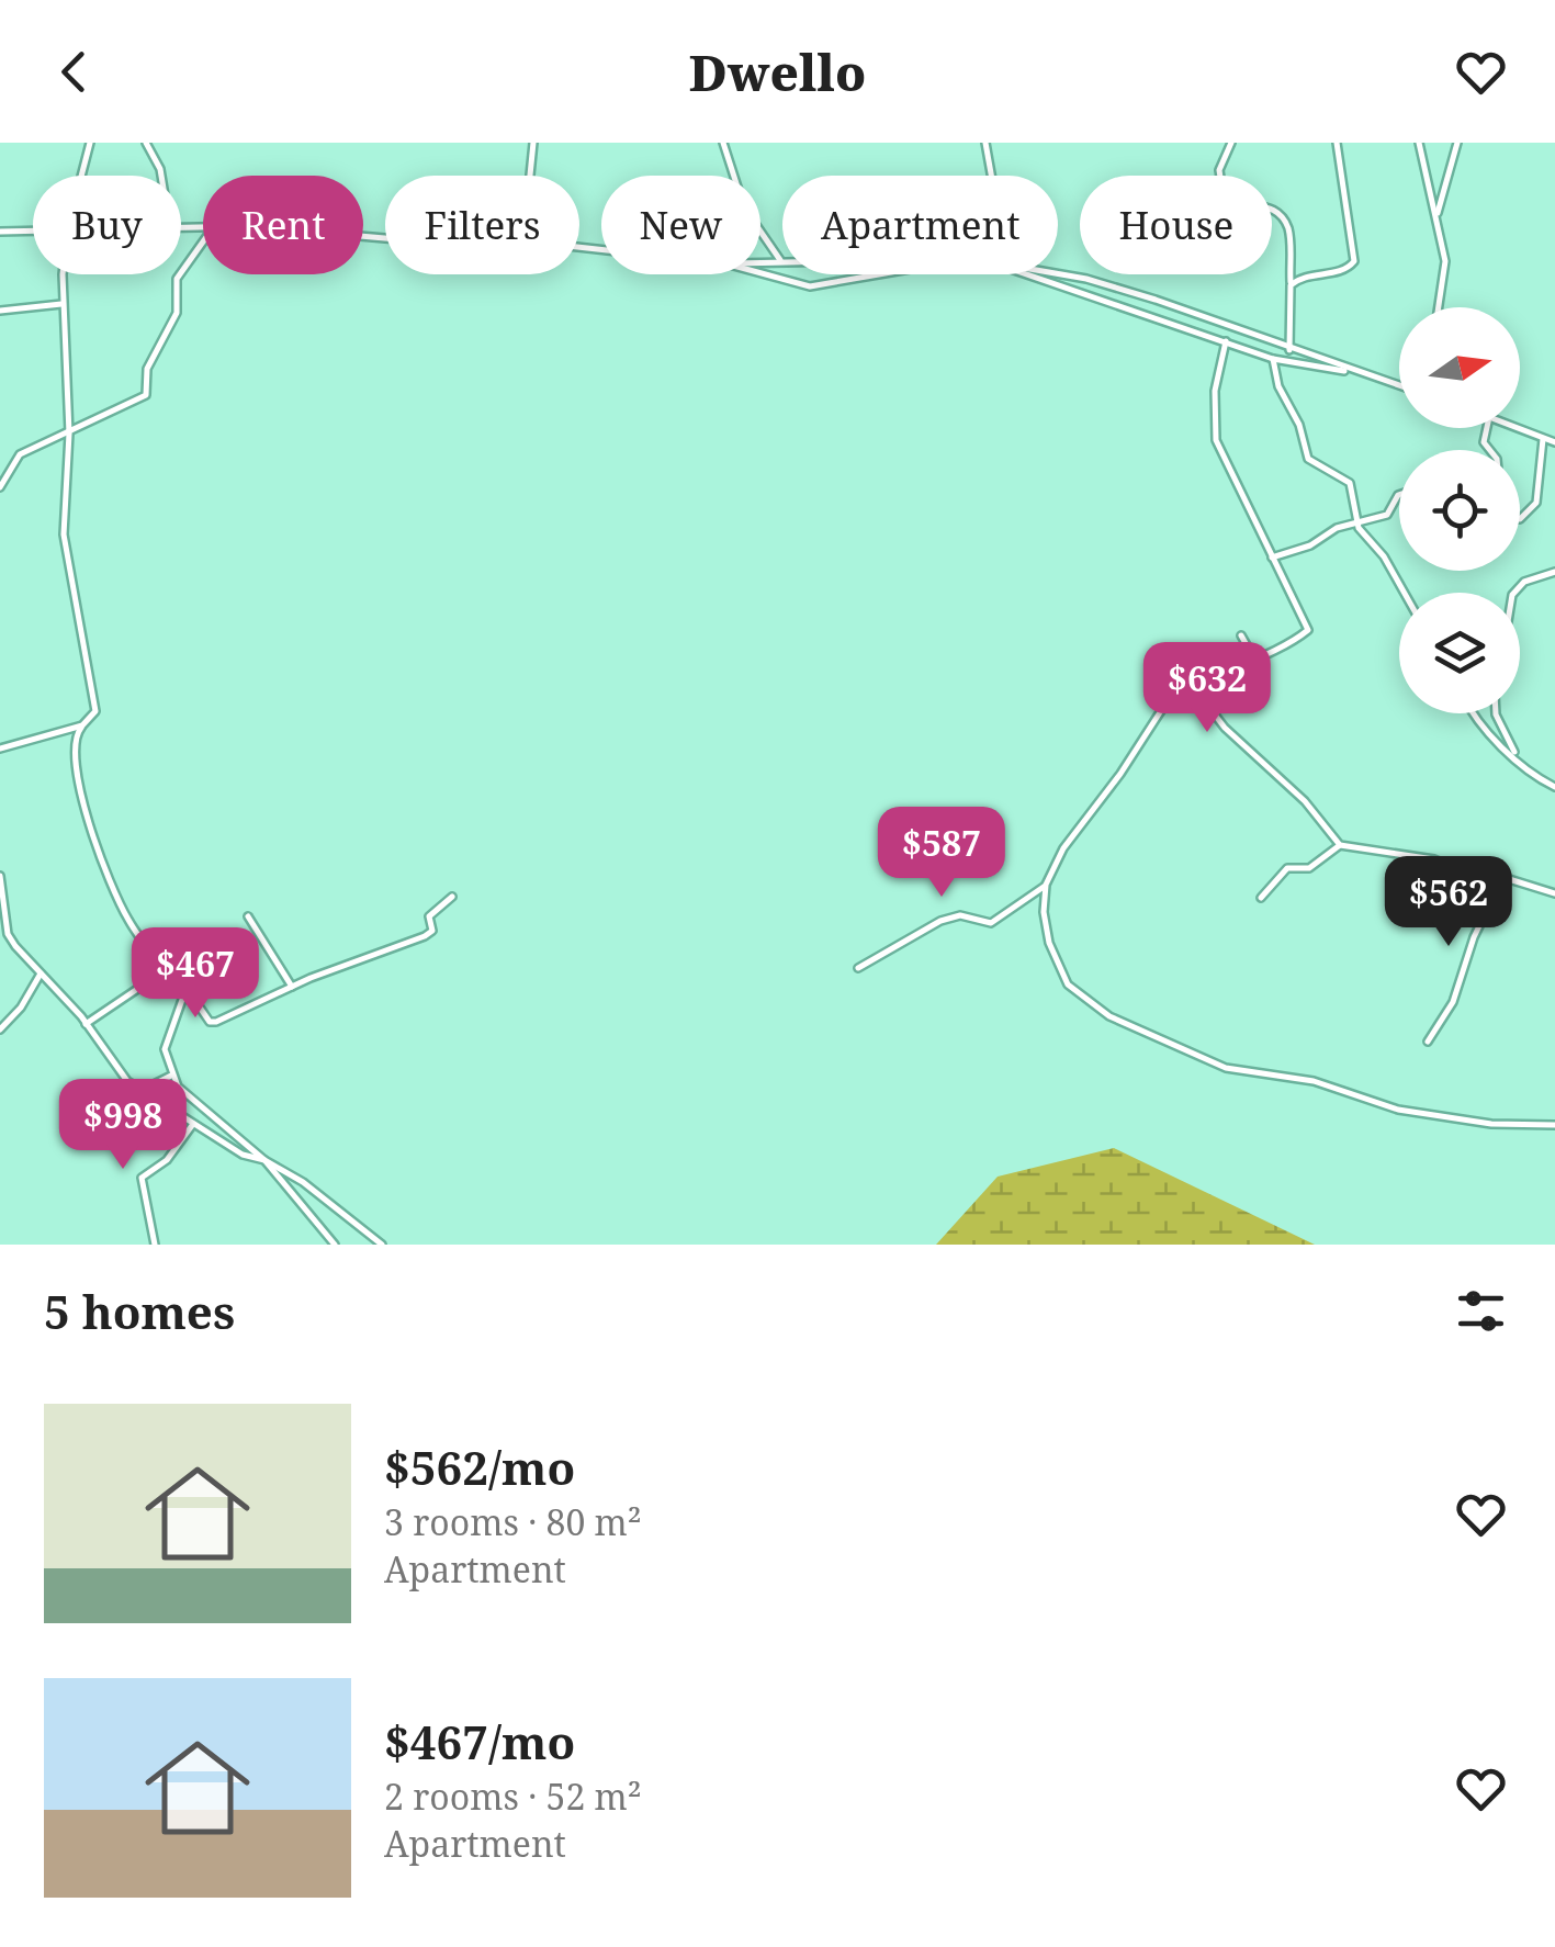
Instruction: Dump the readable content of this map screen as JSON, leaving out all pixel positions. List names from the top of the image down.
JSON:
{
  "north": "right",
  "page": {
    "header": "Dwello",
    "chip": [
      "Buy",
      "Rent",
      "Filters",
      "New",
      "Apartment",
      "House"
    ],
    "price": [
      "$632",
      "$587",
      "$562",
      "$467",
      "$998"
    ],
    "heading": "5 homes",
    "list": [
      {
        "name": "$562/mo",
        "note": "3 rooms · 80 m² · Apartment"
      },
      {
        "name": "$467/mo",
        "note": "2 rooms · 52 m² · Apartment"
      }
    ]
  }
}
